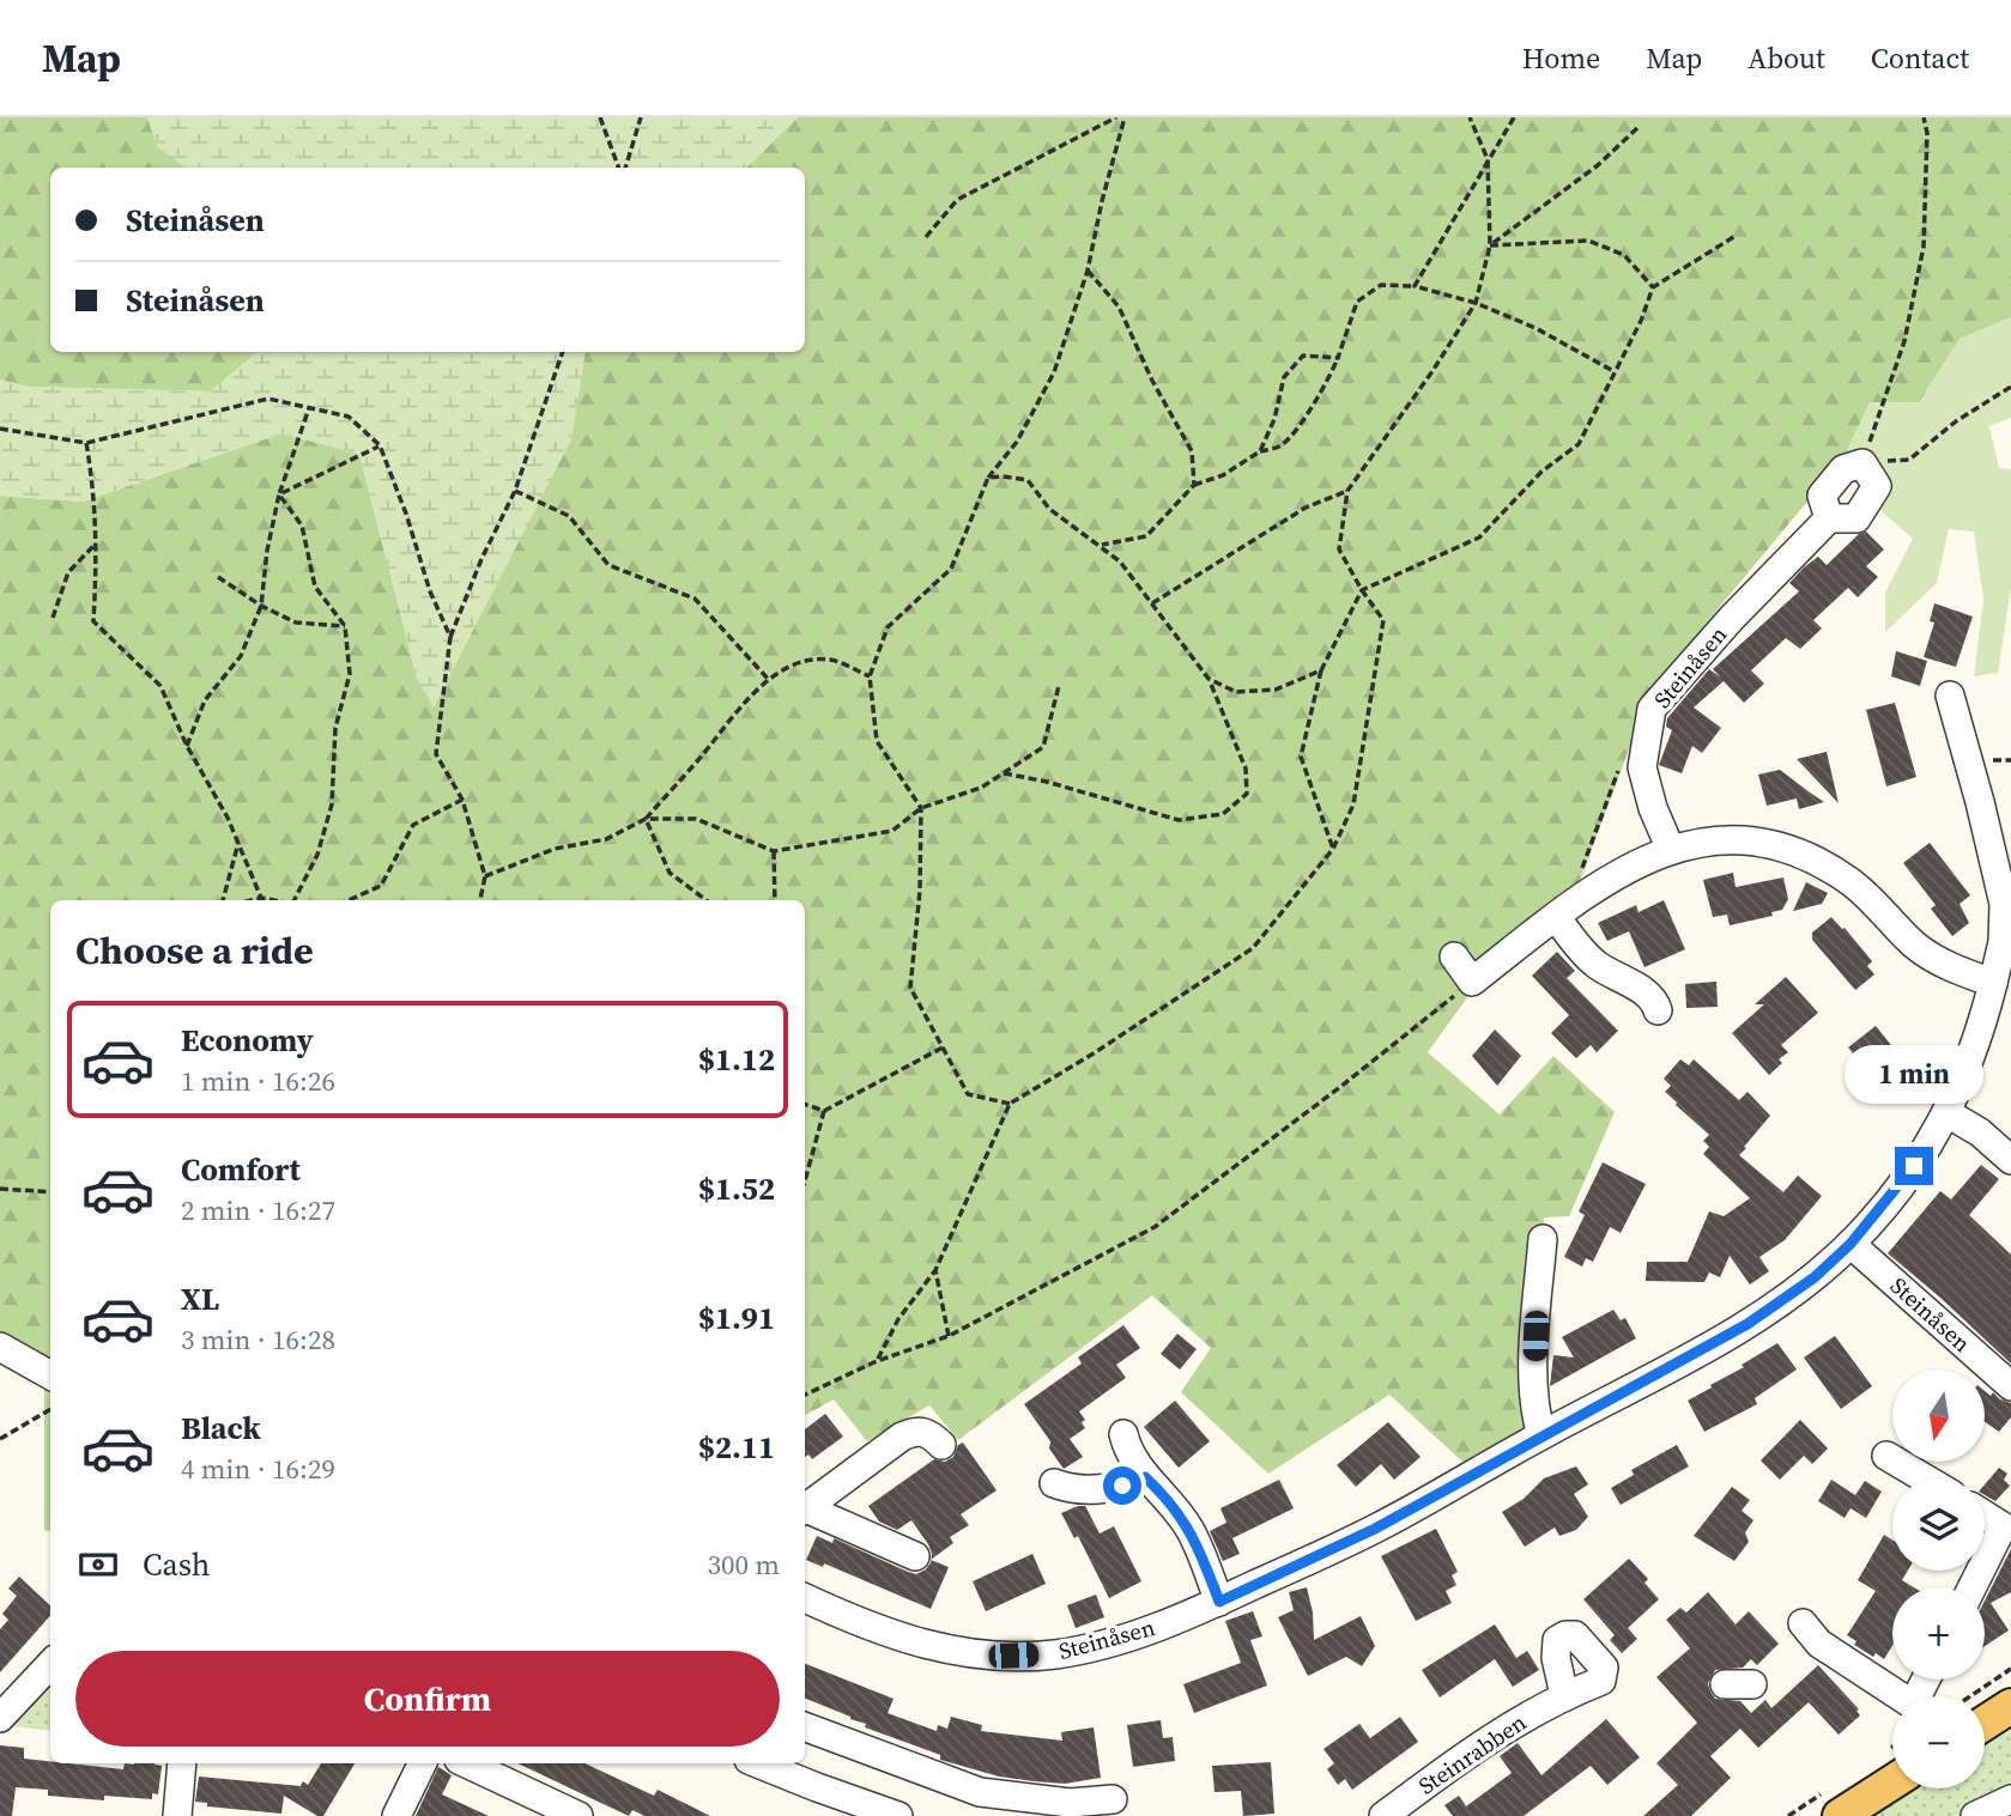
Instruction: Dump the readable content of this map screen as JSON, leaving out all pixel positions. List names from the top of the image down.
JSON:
{
  "streets": {
    "street": ["Steinåsen", "Steinrabben"]
  },
  "north": "bottom",
  "page": {
    "header": "Map",
    "nav": [
      "Home",
      "Map",
      "About",
      "Contact"
    ],
    "banner": ["Steinåsen", "Steinåsen"],
    "heading": "Choose a ride",
    "list": [
      {
        "name": "Economy",
        "note": "1 min · 16:26",
        "value": "$1.12"
      },
      {
        "name": "Comfort",
        "note": "2 min · 16:27",
        "value": "$1.52"
      },
      {
        "name": "XL",
        "note": "3 min · 16:28",
        "value": "$1.91"
      },
      {
        "name": "Black",
        "note": "4 min · 16:29",
        "value": "$2.11"
      }
    ],
    "bubble": "1 min",
    "map_buttons": ["+", "−"],
    "pay": ["Cash", "300 m"],
    "buttons": "Confirm"
  }
}
